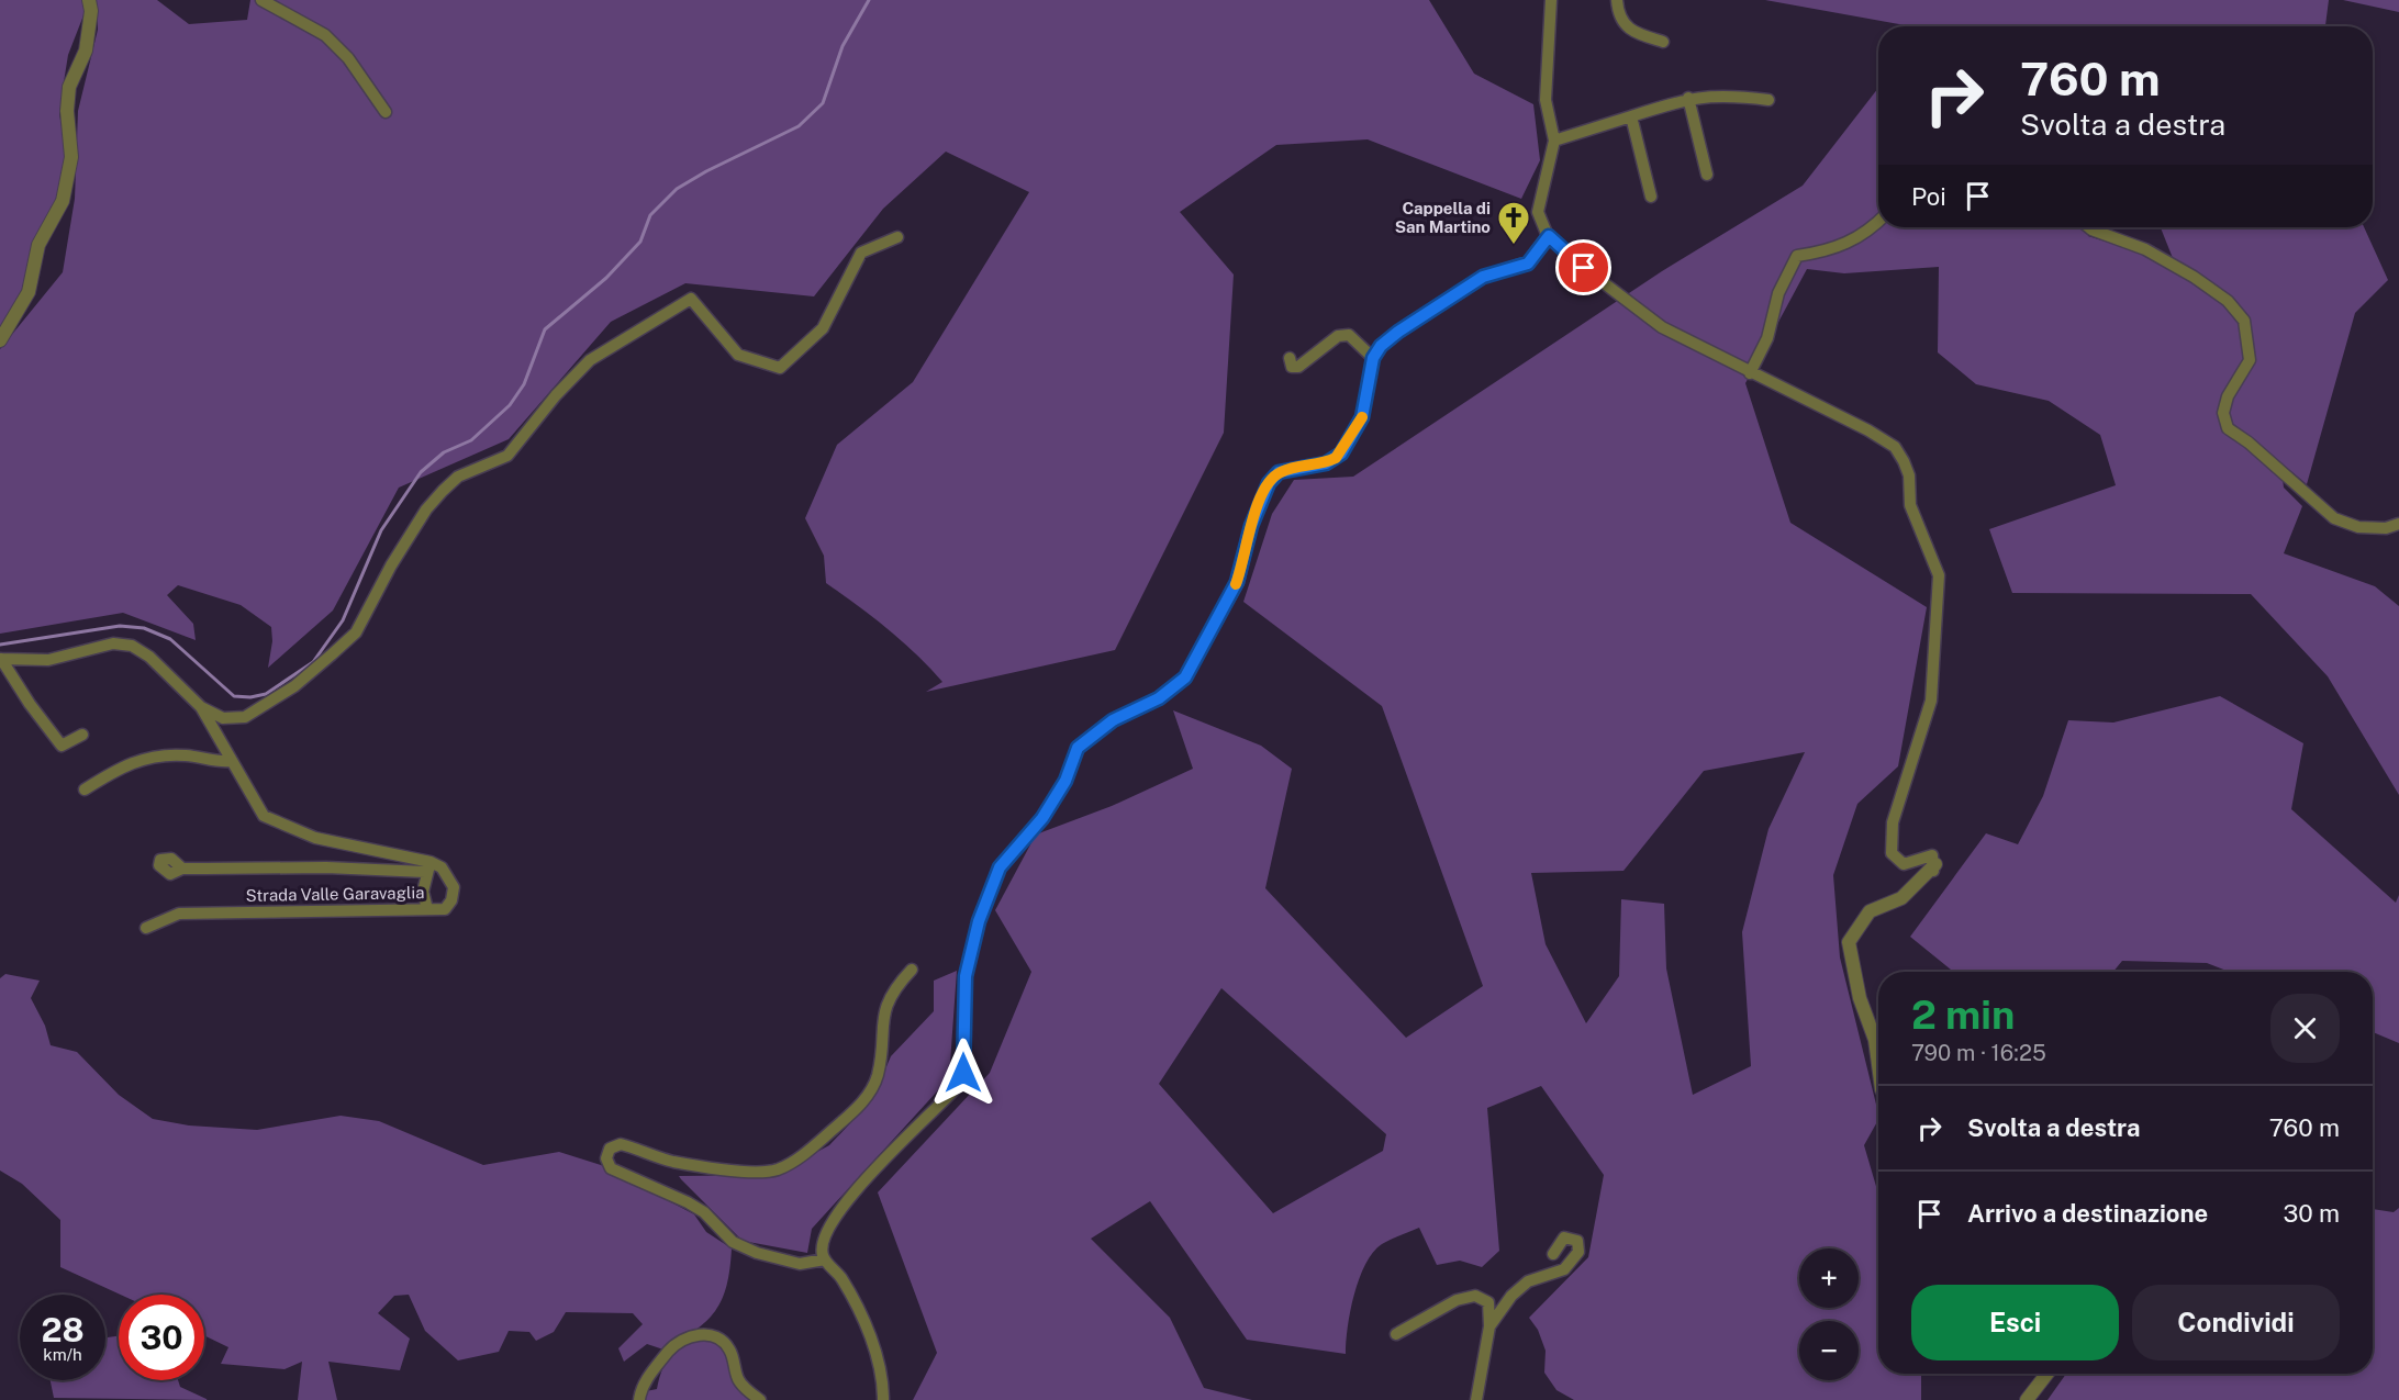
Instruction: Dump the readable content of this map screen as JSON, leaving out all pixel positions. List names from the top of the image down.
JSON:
{
  "streets": {
    "street": ["Strada Valle Garavaglia"]
  },
  "places": {
    "church": ["Cappella di San Martino"]
  },
  "page": {
    "turn": ["760 m", "Svolta a destra"],
    "then": "Poi",
    "heading": ["2 min", "790 m · 16:25"],
    "list": [
      {
        "name": "Svolta a destra",
        "value": "760 m"
      },
      {
        "name": "Arrivo a destinazione",
        "value": "30 m"
      }
    ],
    "map_buttons": ["+", "−"],
    "buttons": ["Esci", "Condividi"],
    "speed": "28 km/h",
    "limit": "30"
  }
}
